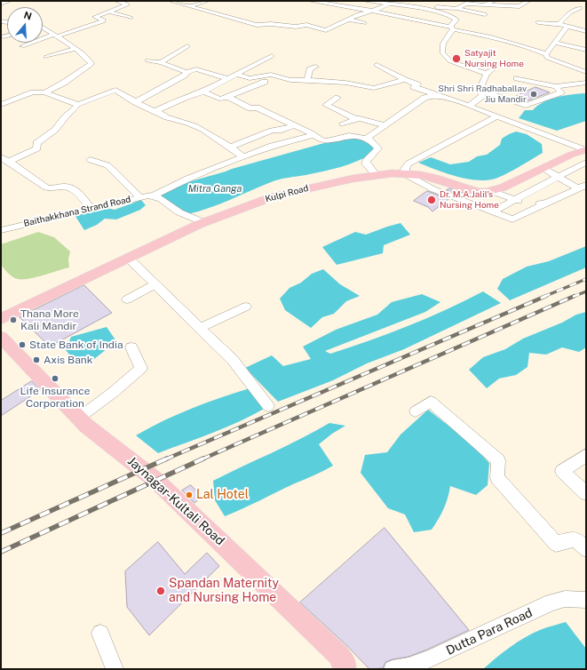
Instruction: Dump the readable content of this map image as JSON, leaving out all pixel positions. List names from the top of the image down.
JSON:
{
  "streets": {
    "main road": ["Kulpi Road", "Jaynagar-Kultali Road"],
    "street": ["Baithakkhana Strand Road", "Dutta Para Road"]
  },
  "water": ["Mitra Ganga"],
  "places": [
    "Satyajit Nursing Home",
    "Shri Shri Radhaballav Jiu Mandir",
    "Dr. M.A.Jalil's Nursing Home",
    "Thana More Kali Mandir",
    "State Bank of India",
    "Axis Bank",
    "Life Insurance Corporation",
    "Lal Hotel",
    "Spandan Maternity and Nursing Home"
  ],
  "north": "top"
}
